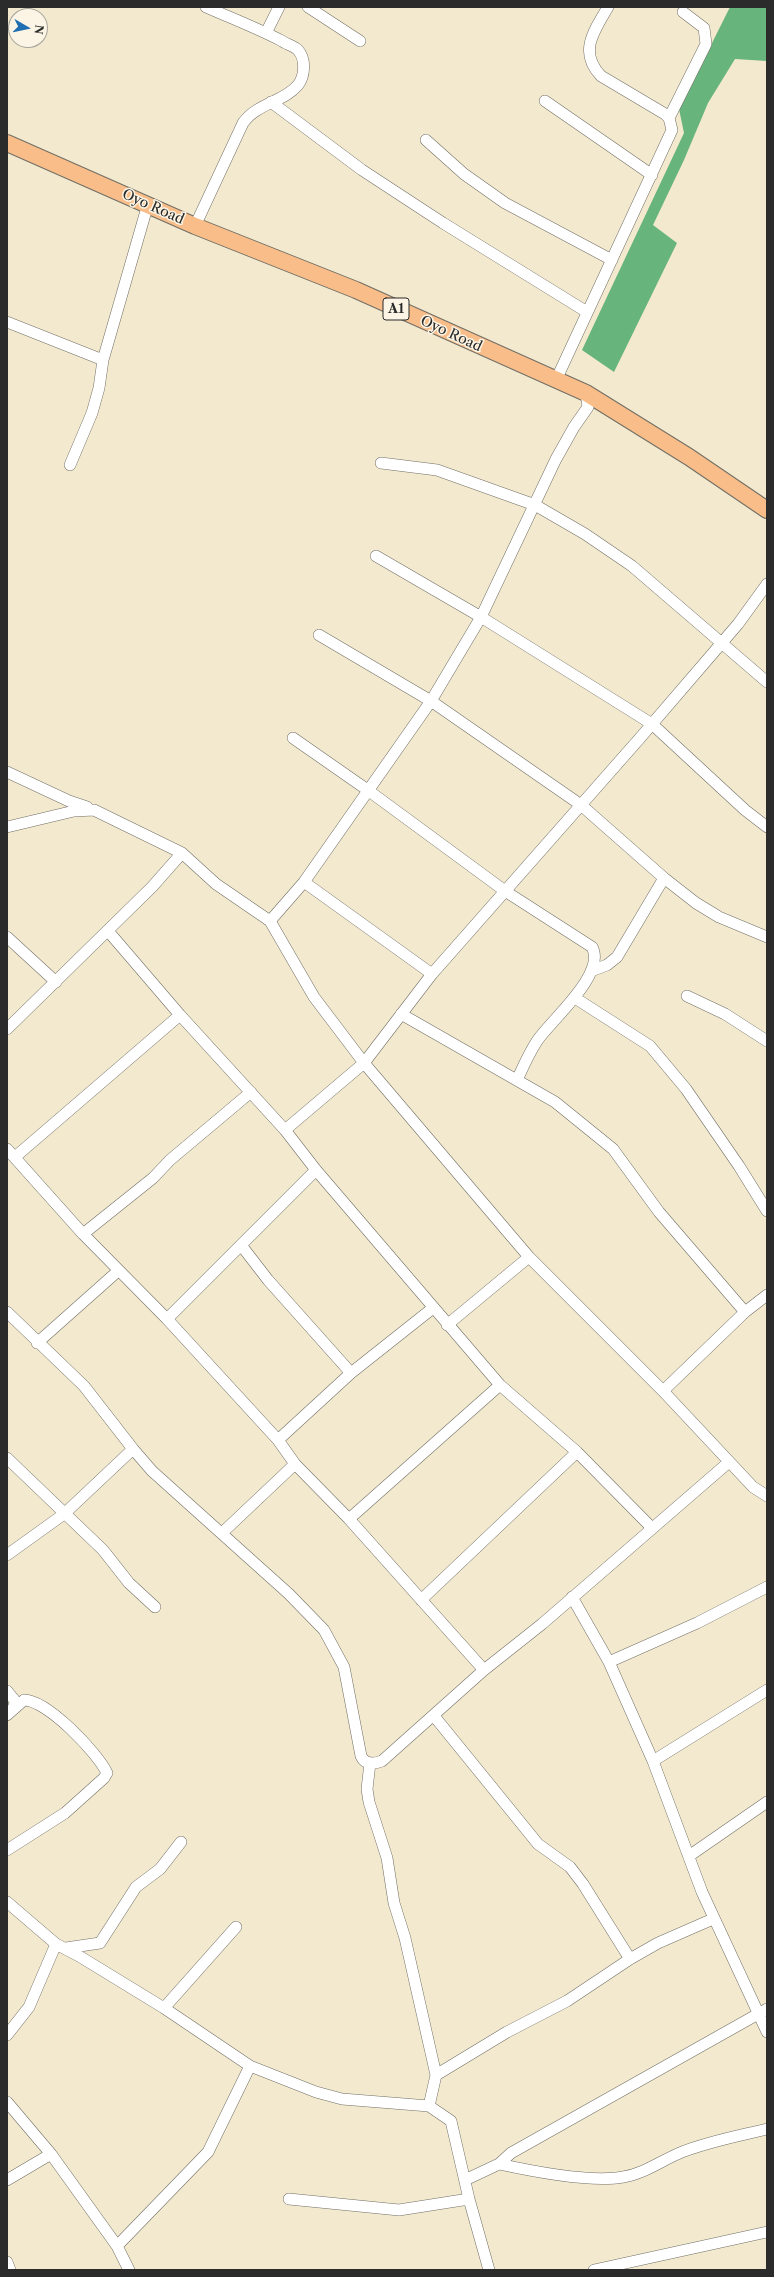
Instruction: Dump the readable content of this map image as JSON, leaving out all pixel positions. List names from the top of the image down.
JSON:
{
  "streets": {
    "highway": ["Oyo Road", "A1"]
  },
  "north": "right"
}
